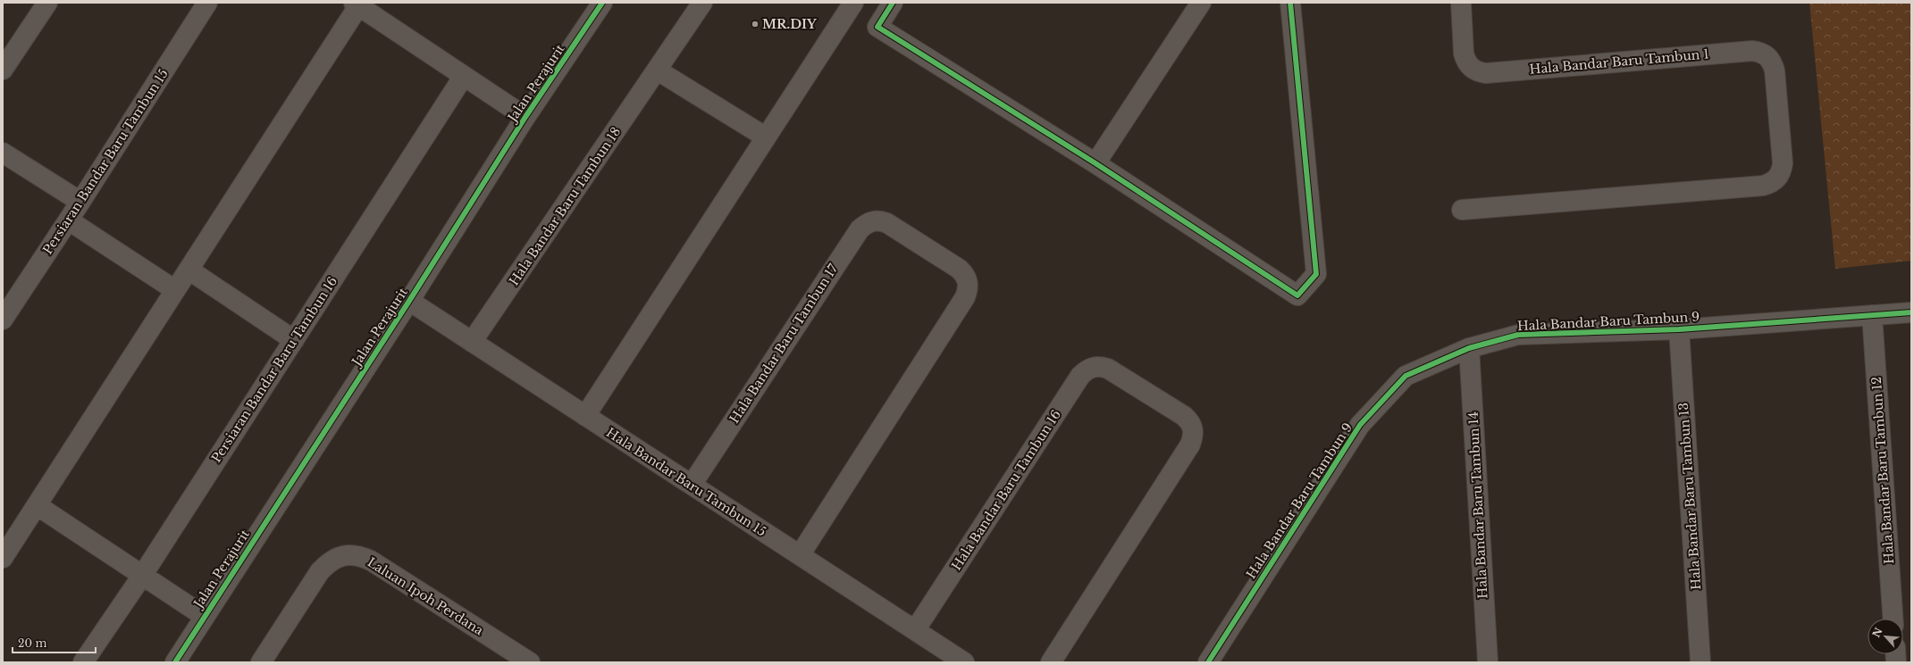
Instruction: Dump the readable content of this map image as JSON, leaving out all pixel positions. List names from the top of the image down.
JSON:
{
  "streets": {
    "street": [
      "Hala Bandar Baru Tambun 1",
      "Jalan Perajurit",
      "Persiaran Bandar Baru Tambun 15",
      "Hala Bandar Baru Tambun 18",
      "Hala Bandar Baru Tambun 9",
      "Hala Bandar Baru Tambun 17",
      "Persiaran Bandar Baru Tambun 16",
      "Hala Bandar Baru Tambun 12",
      "Hala Bandar Baru Tambun 15",
      "Hala Bandar Baru Tambun 16",
      "Hala Bandar Baru Tambun 13",
      "Hala Bandar Baru Tambun 14",
      "Laluan Ipoh Perdana"
    ]
  },
  "crossings": [
    ["Jalan Perajurit", "Hala Bandar Baru Tambun 15"],
    ["Hala Bandar Baru Tambun 18", "Hala Bandar Baru Tambun 15"],
    ["Hala Bandar Baru Tambun 9", "Hala Bandar Baru Tambun 12"],
    ["Hala Bandar Baru Tambun 9", "Hala Bandar Baru Tambun 13"],
    ["Hala Bandar Baru Tambun 9", "Hala Bandar Baru Tambun 14"],
    ["Hala Bandar Baru Tambun 17", "Hala Bandar Baru Tambun 15"],
    ["Hala Bandar Baru Tambun 15", "Hala Bandar Baru Tambun 16"]
  ],
  "places": ["MR.DIY"],
  "scale_bar": "20 m",
  "north": "top left"
}
